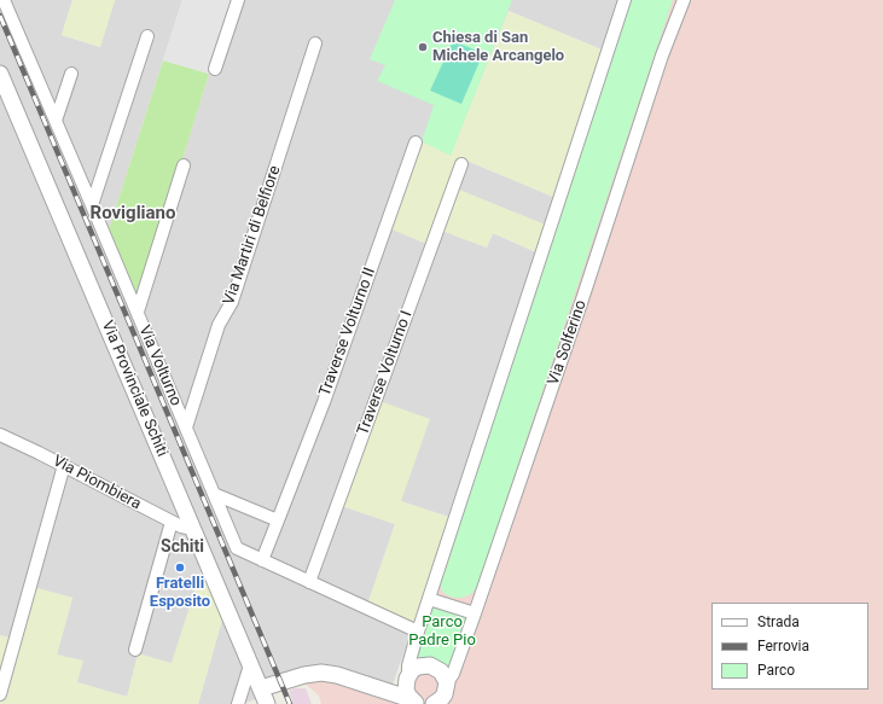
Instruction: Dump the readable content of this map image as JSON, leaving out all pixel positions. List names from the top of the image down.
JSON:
{
  "streets": {
    "street": [
      "Via Martiri di Belfiore",
      "Traverse Volturno II",
      "Via Solferino",
      "Via Volturno",
      "Traverse Volturno I",
      "Via Provinciale Schiti",
      "Via Piombiera"
    ]
  },
  "crossings": [
    ["Via Martiri di Belfiore", "Via Volturno"],
    ["Traverse Volturno II", "Via Volturno"],
    ["Via Volturno", "Traverse Volturno I"],
    ["Via Provinciale Schiti", "Via Piombiera"]
  ],
  "districts": ["Rovigliano", "Schiti"],
  "parks": ["Parco Padre Pio"],
  "places": ["Chiesa di San Michele Arcangelo", "Fratelli Esposito"],
  "legend": ["Strada", "Ferrovia", "Parco"]
}
